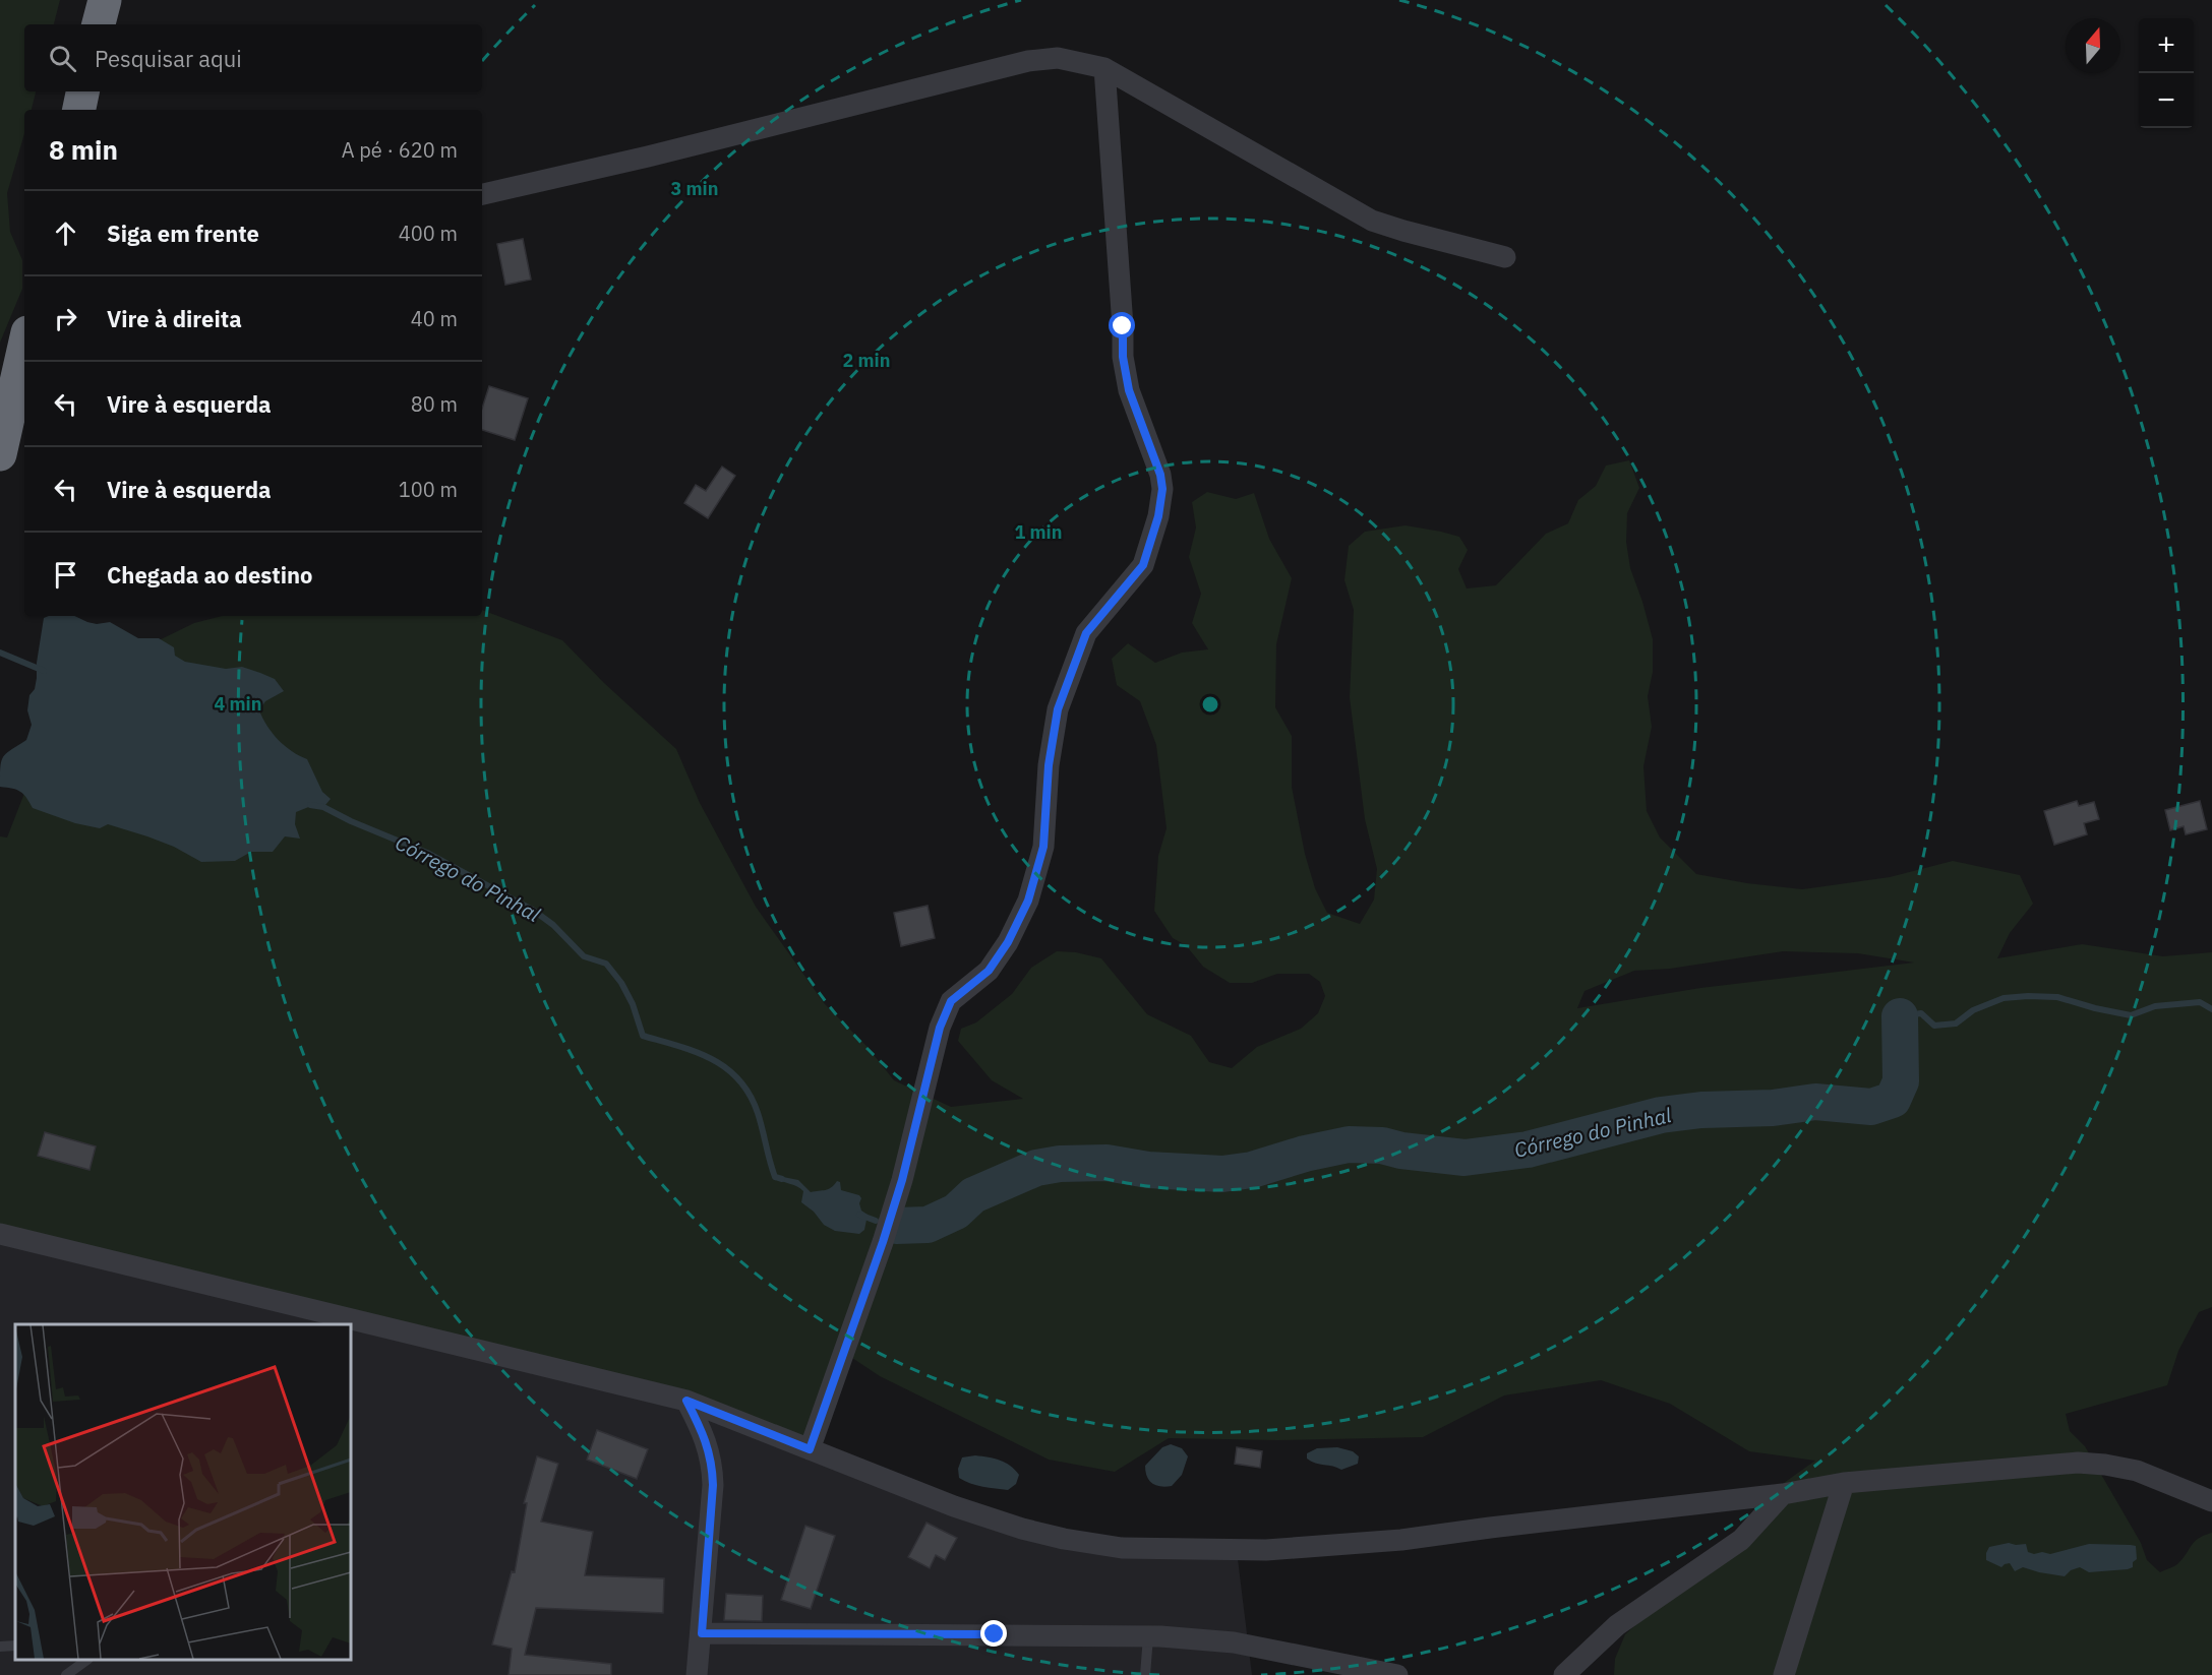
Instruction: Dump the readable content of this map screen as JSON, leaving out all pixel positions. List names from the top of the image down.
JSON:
{
  "water": ["Córrego do Pinhal"],
  "north": "top",
  "page": {
    "map_buttons": ["+", "−"],
    "search": "Pesquisar aqui",
    "heading": ["8 min", "A pé · 620 m"],
    "list": [
      ["Siga em frente", "400 m"],
      ["Vire à direita", "40 m"],
      ["Vire à esquerda", "80 m"],
      ["Vire à esquerda", "100 m"],
      "Chegada ao destino"
    ]
  },
  "rings": [
    "3 min",
    "2 min",
    "1 min",
    "4 min"
  ]
}
